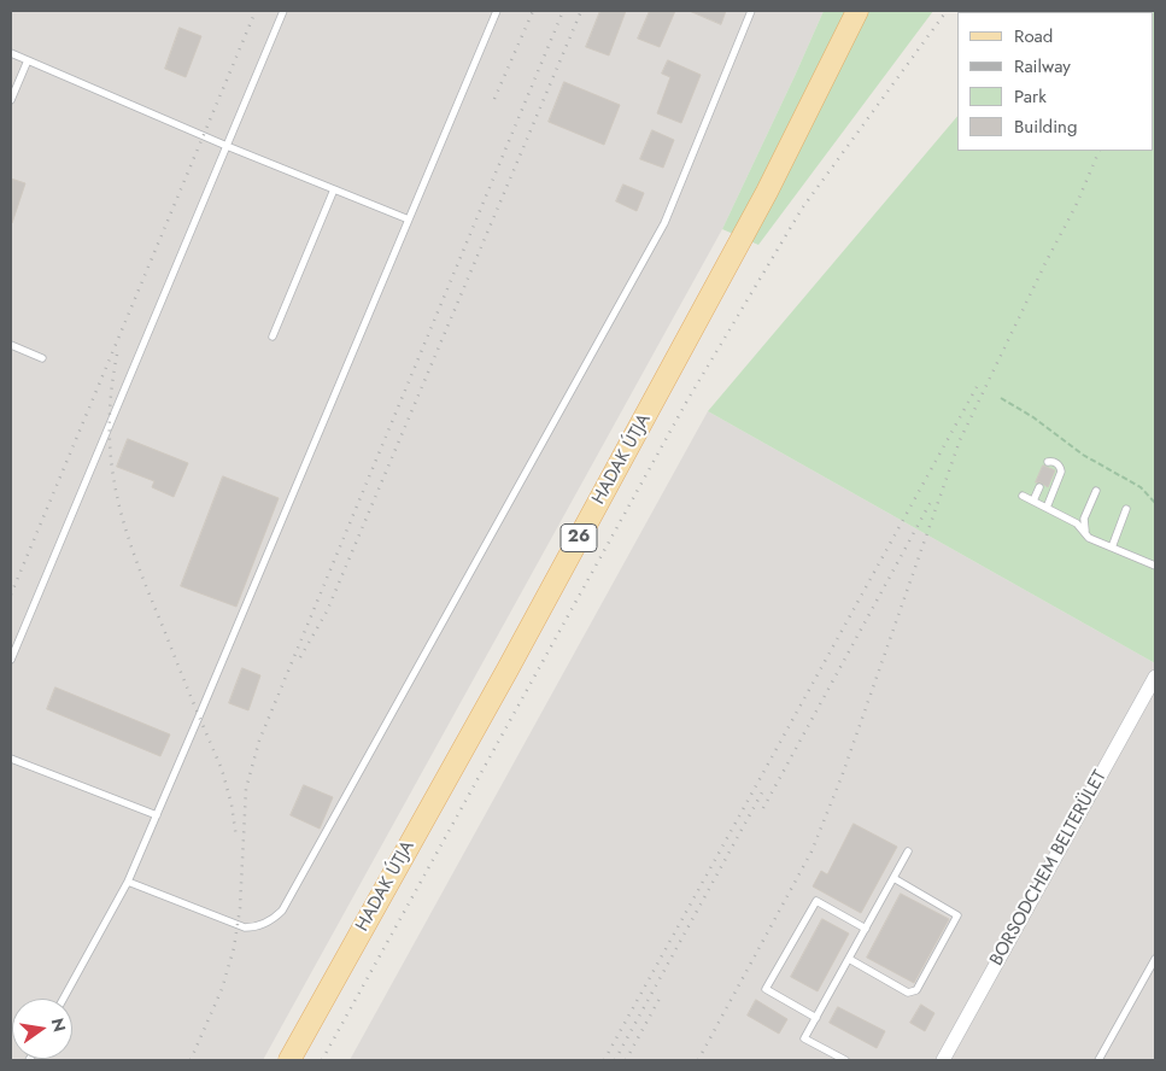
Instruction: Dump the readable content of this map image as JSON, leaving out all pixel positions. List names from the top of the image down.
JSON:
{
  "streets": {
    "main road": ["HADAK ÚTJA", "26"],
    "street": ["BORSODCHEM BELTERÜLET"]
  },
  "legend": [
    "Road",
    "Railway",
    "Park",
    "Building"
  ],
  "north": "right"
}
